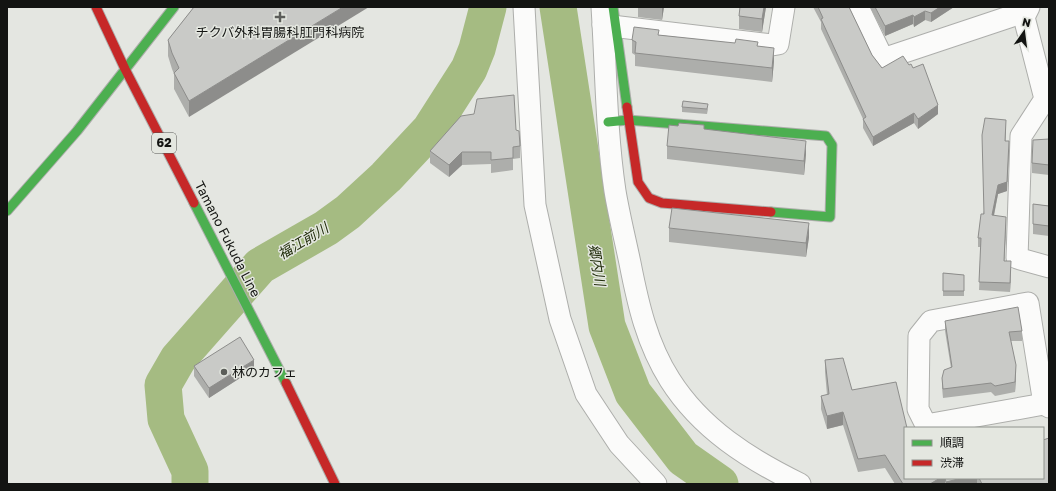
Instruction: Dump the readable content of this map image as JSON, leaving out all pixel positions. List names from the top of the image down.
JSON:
{
  "streets": {
    "street": ["62", "Tamano Fukuda Line"]
  },
  "water": ["福江前川", "郷内川"],
  "places": {
    "health": ["チクバ外科胃腸科肛門科病院"],
    "other": ["林のカフェ"]
  },
  "legend": ["順調", "渋滞"],
  "north": "top"
}
